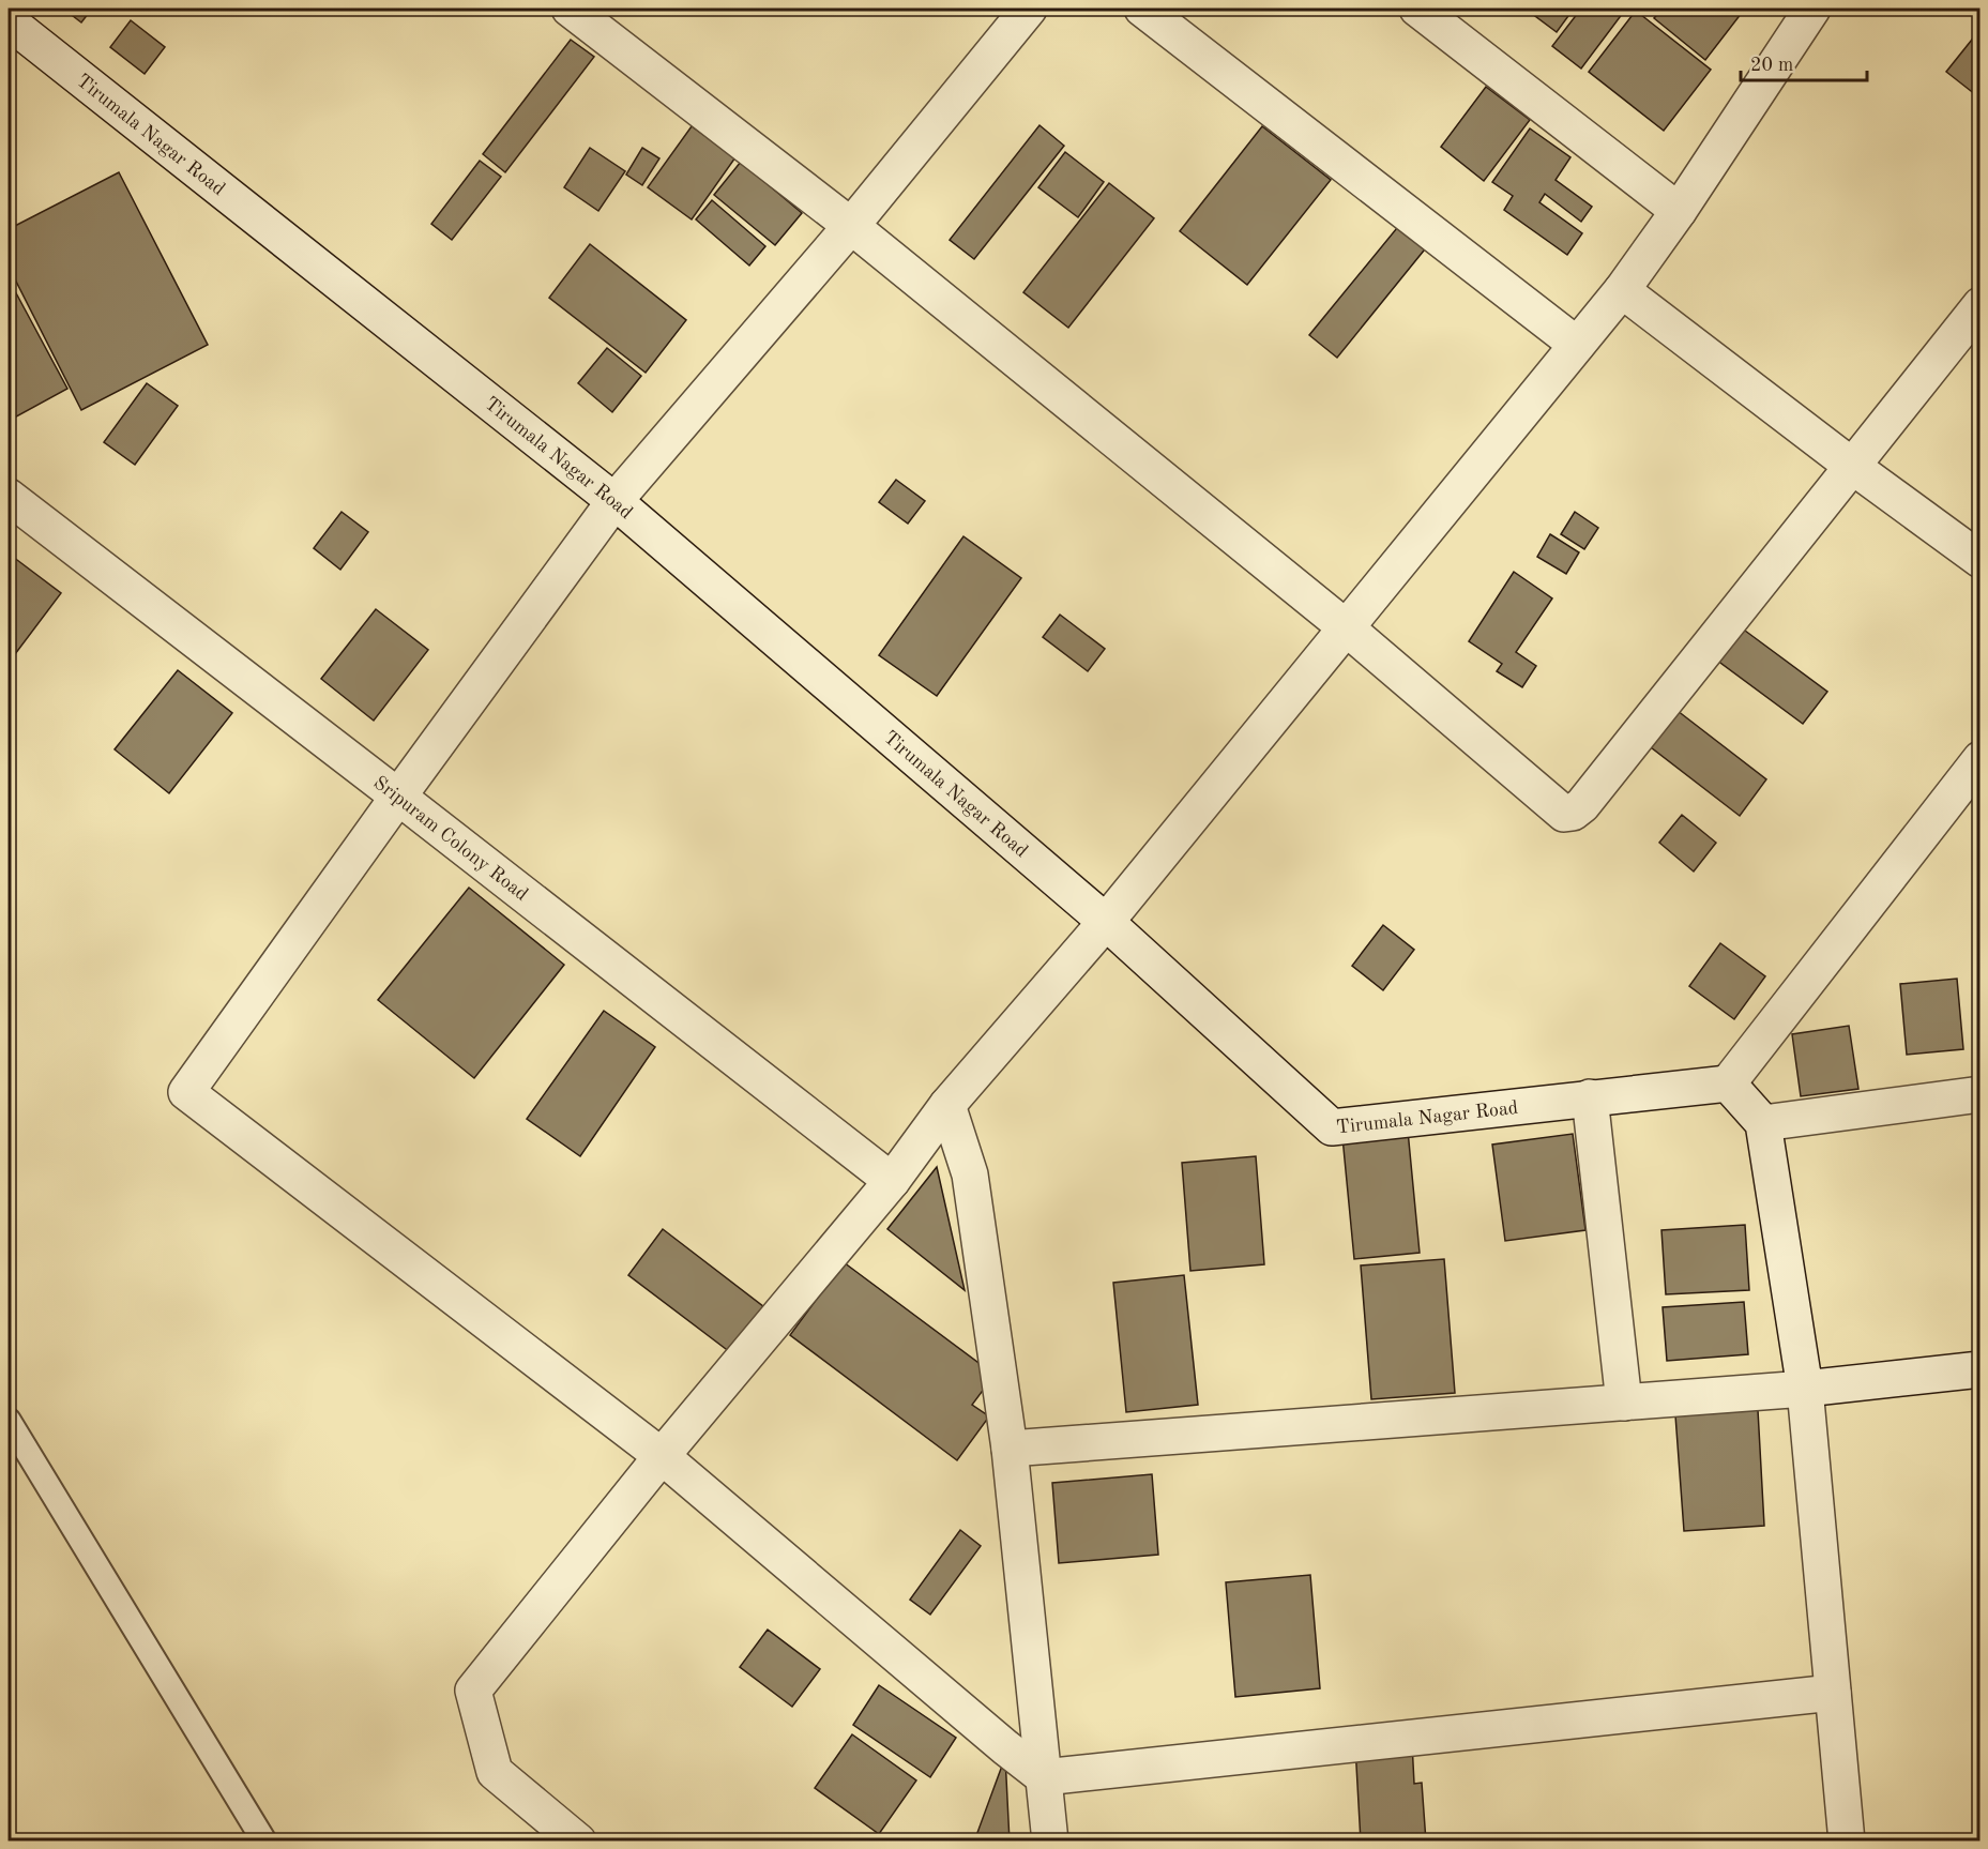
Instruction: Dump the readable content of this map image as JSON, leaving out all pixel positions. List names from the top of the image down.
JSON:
{
  "streets": {
    "street": ["Tirumala Nagar Road", "Sripuram Colony Road"]
  },
  "scale_bar": "20 m"
}
